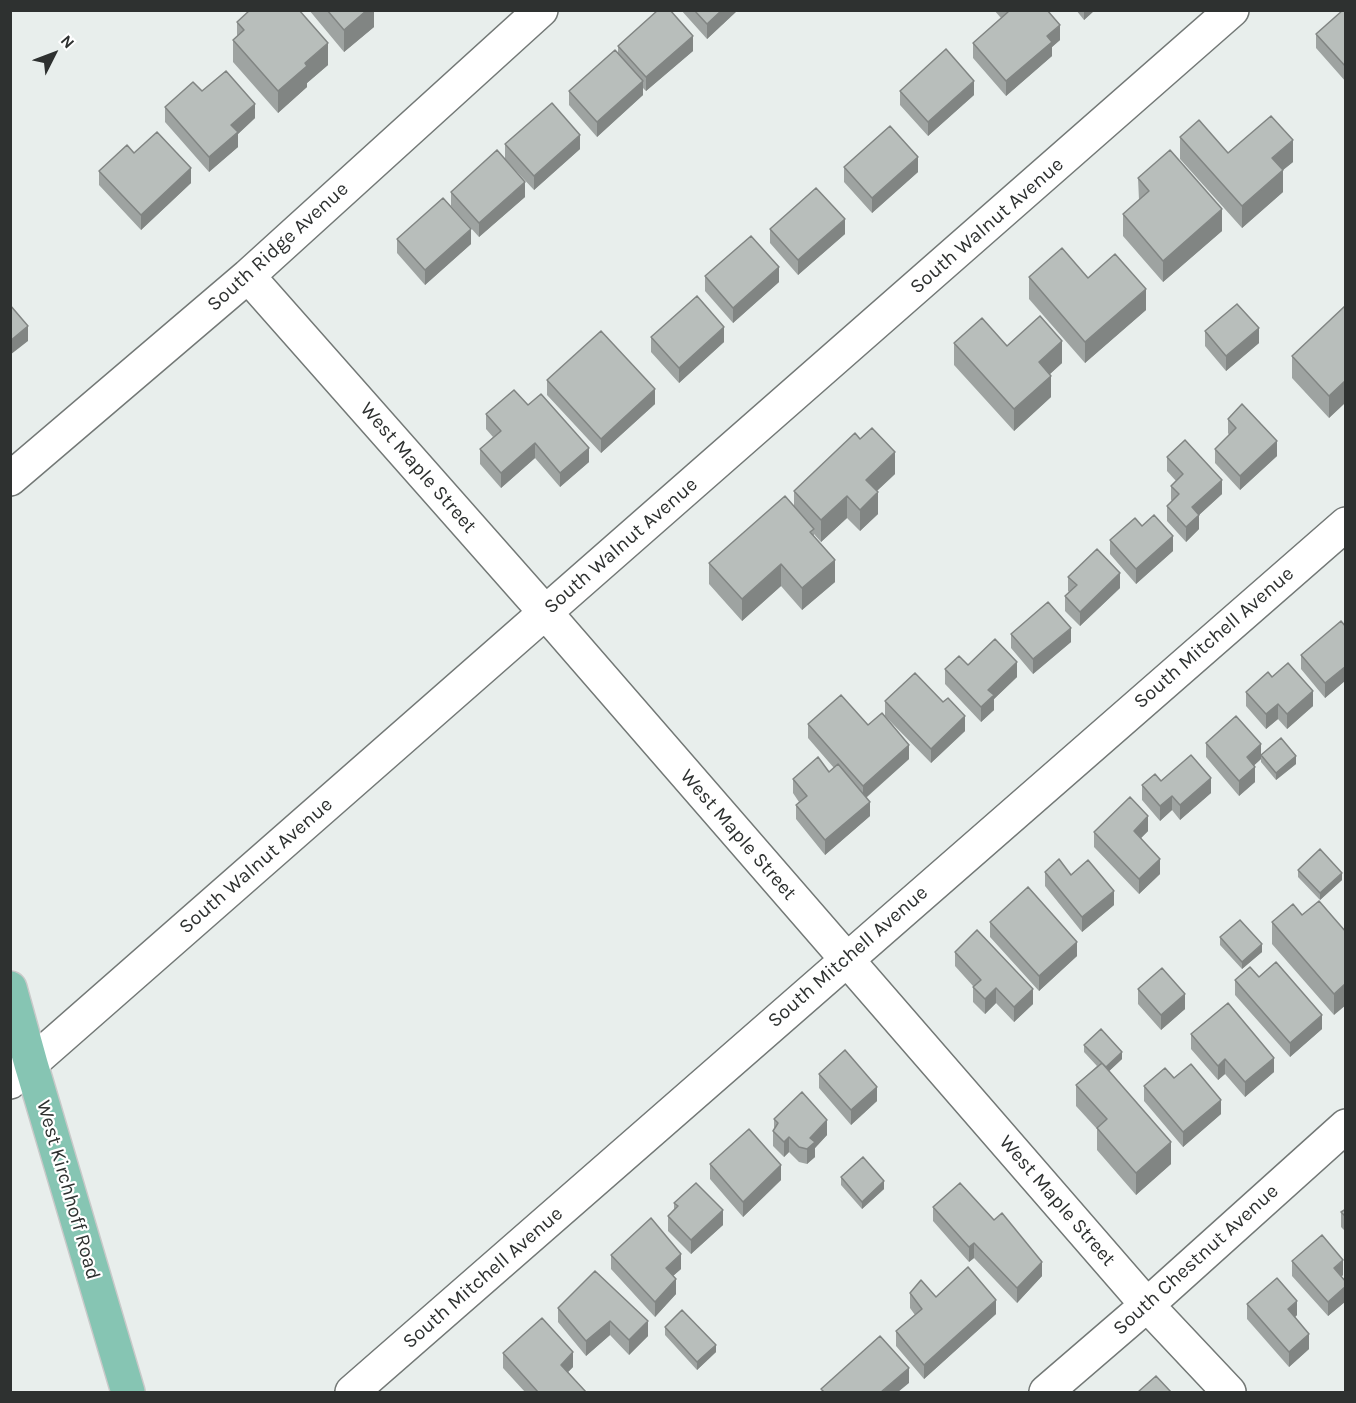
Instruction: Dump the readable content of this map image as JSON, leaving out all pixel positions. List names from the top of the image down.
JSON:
{
  "streets": {
    "main road": ["West Kirchhoff Road"],
    "street": [
      "South Walnut Avenue",
      "South Ridge Avenue",
      "West Maple Street",
      "South Mitchell Avenue",
      "South Chestnut Avenue"
    ]
  },
  "crossings": [
    ["South Walnut Avenue", "West Maple Street"],
    ["South Walnut Avenue", "West Kirchhoff Road"],
    ["South Ridge Avenue", "West Maple Street"],
    ["West Maple Street", "South Mitchell Avenue"],
    ["West Maple Street", "South Chestnut Avenue"]
  ],
  "north": "top right"
}
